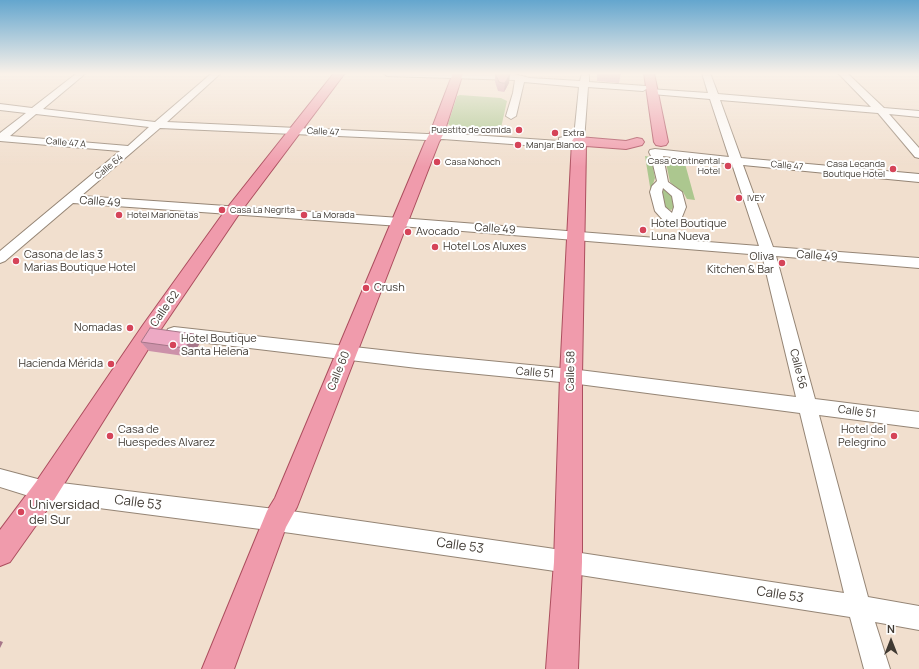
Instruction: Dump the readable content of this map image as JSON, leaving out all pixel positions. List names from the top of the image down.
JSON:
{
  "streets": {
    "main road": [
      "Calle 47",
      "Calle 62",
      "Calle 60",
      "Calle 58"
    ],
    "street": [
      "Calle 47 A",
      "Calle 64",
      "Calle 49",
      "Calle 56",
      "Calle 51",
      "Calle 53"
    ]
  },
  "crossings": [
    ["Calle 47", "Calle 64"],
    ["Calle 47", "Calle 62"],
    ["Calle 47", "Calle 56"],
    ["Calle 47", "Calle 60"],
    ["Calle 47", "Calle 58"],
    ["Calle 47 A", "Calle 64"],
    ["Calle 64", "Calle 49"],
    ["Calle 49", "Calle 62"],
    ["Calle 49", "Calle 56"],
    ["Calle 49", "Calle 60"],
    ["Calle 49", "Calle 58"],
    ["Calle 62", "Calle 51"],
    ["Calle 62", "Calle 53"],
    ["Calle 56", "Calle 51"],
    ["Calle 56", "Calle 53"],
    ["Calle 60", "Calle 51"],
    ["Calle 60", "Calle 53"],
    ["Calle 58", "Calle 51"],
    ["Calle 58", "Calle 53"]
  ],
  "places": [
    "Puestito de comida",
    "Extra",
    "Manjar Blanco",
    "Casa Nohoch",
    "Casa Continental Hotel",
    "Casa Lecanda Boutique Hotel",
    "IVEY",
    "Casa La Negrita",
    "Hotel Marionetas",
    "La Morada",
    "Hotel Boutique Luna Nueva",
    "Avocado",
    "Hotel Los Aluxes",
    "Casona de las 3 Marias Boutique Hotel",
    "Oliva Kitchen & Bar",
    "Crush",
    "Nomadas",
    "Hotel Boutique Santa Helena",
    "Hacienda Mérida",
    "Casa de Huespedes Alvarez",
    "Hotel del Pelegrino",
    "Universidad del Sur"
  ],
  "north": "top"
}
